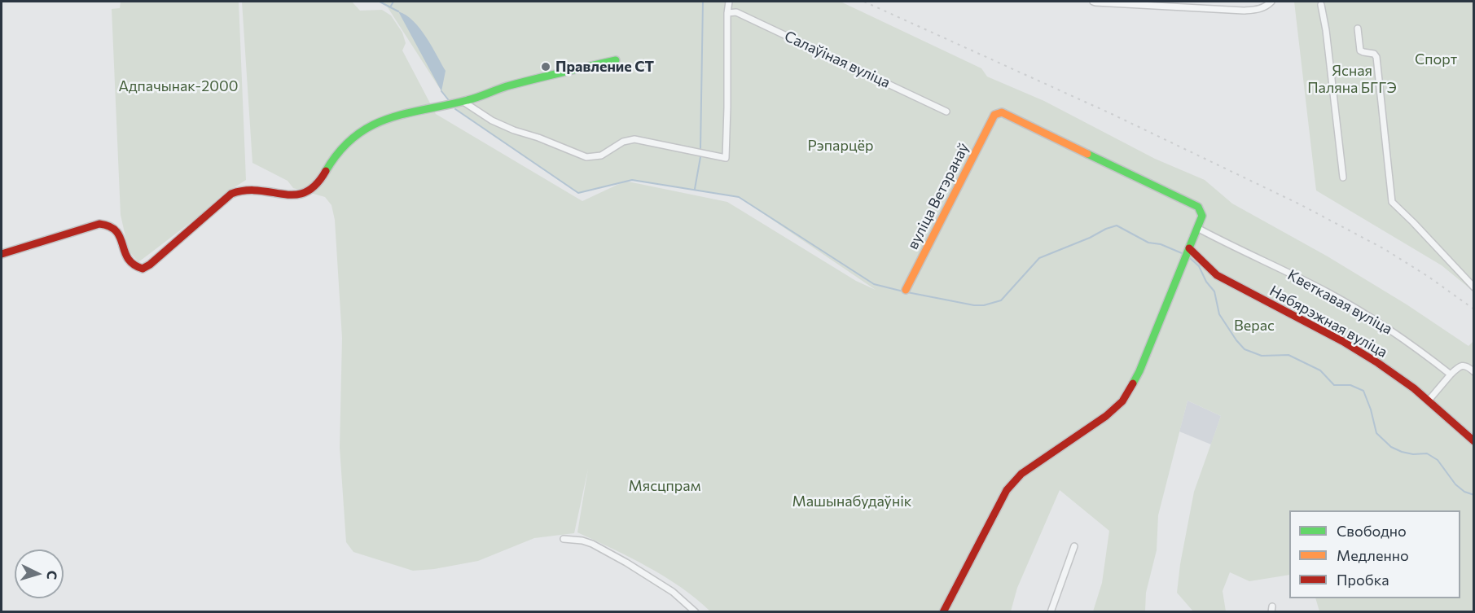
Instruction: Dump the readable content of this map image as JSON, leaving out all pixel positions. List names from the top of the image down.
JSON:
{
  "streets": {
    "street": [
      "Салаўіная вуліца",
      "вуліца Ветэранаў",
      "Кветкавая вуліца",
      "Набярэжная вуліца"
    ]
  },
  "crossings": [
    ["вуліца Ветэранаў", "Кветкавая вуліца"]
  ],
  "parks": [
    "Спорт",
    "Ясная Паляна БГГЭ",
    "Адпачынак-2000",
    "Рэпарцёр",
    "Верас",
    "Мясцпрам",
    "Машынабудаўнік"
  ],
  "places": ["Правление СТ"],
  "legend": ["Свободно", "Медленно", "Пробка"],
  "north": "right"
}
